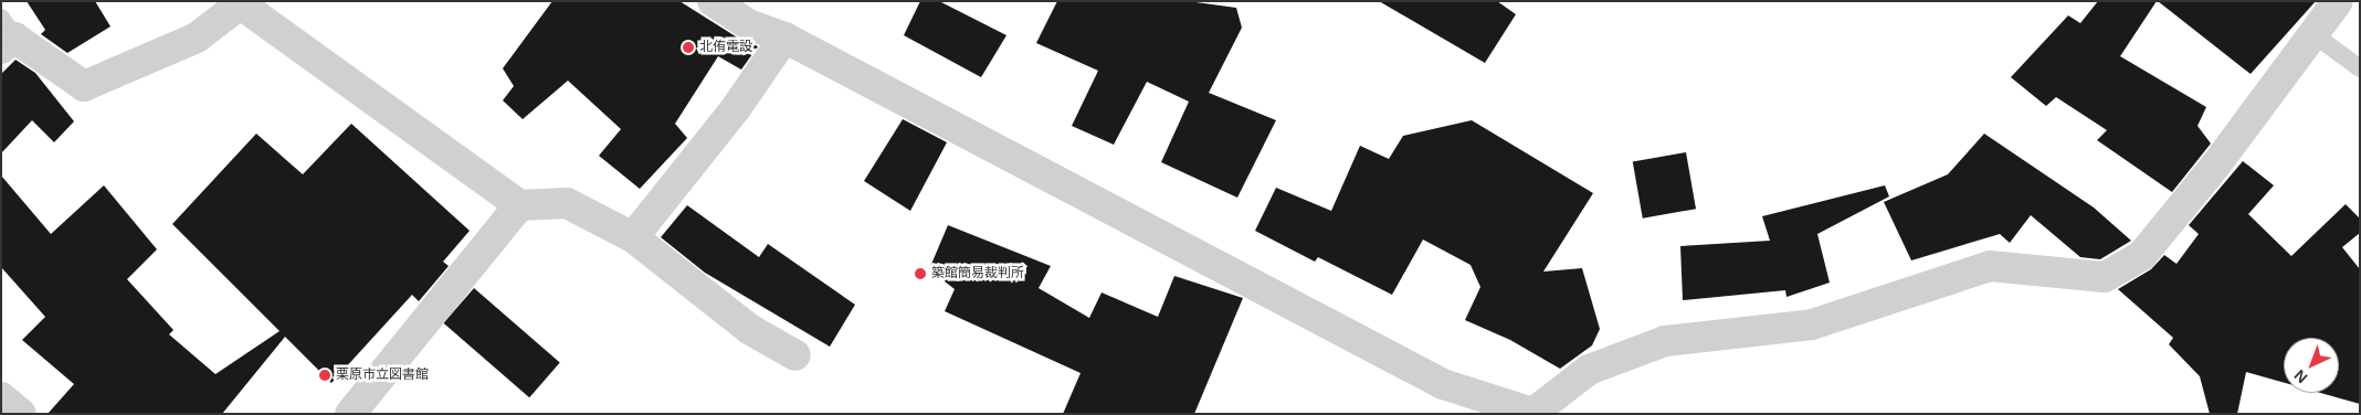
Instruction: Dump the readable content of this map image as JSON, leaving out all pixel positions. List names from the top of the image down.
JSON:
{
  "places": ["北侑電設", "築館簡易裁判所", "栗原市立図書館"],
  "north": "bottom left"
}
